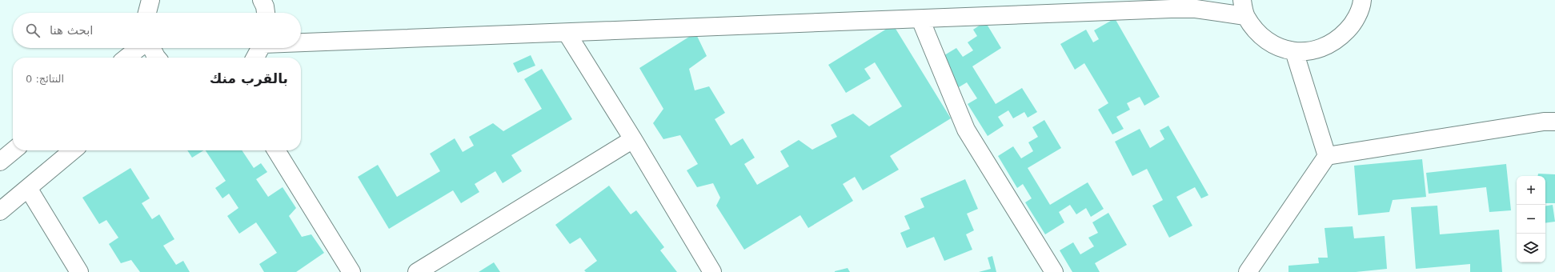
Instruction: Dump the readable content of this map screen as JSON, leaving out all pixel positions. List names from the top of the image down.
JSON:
{
  "page": {
    "search": "ابحث هنا",
    "heading": ["بالقرب منك", "النتائج: 0"],
    "map_buttons": ["+", "−"]
  }
}
